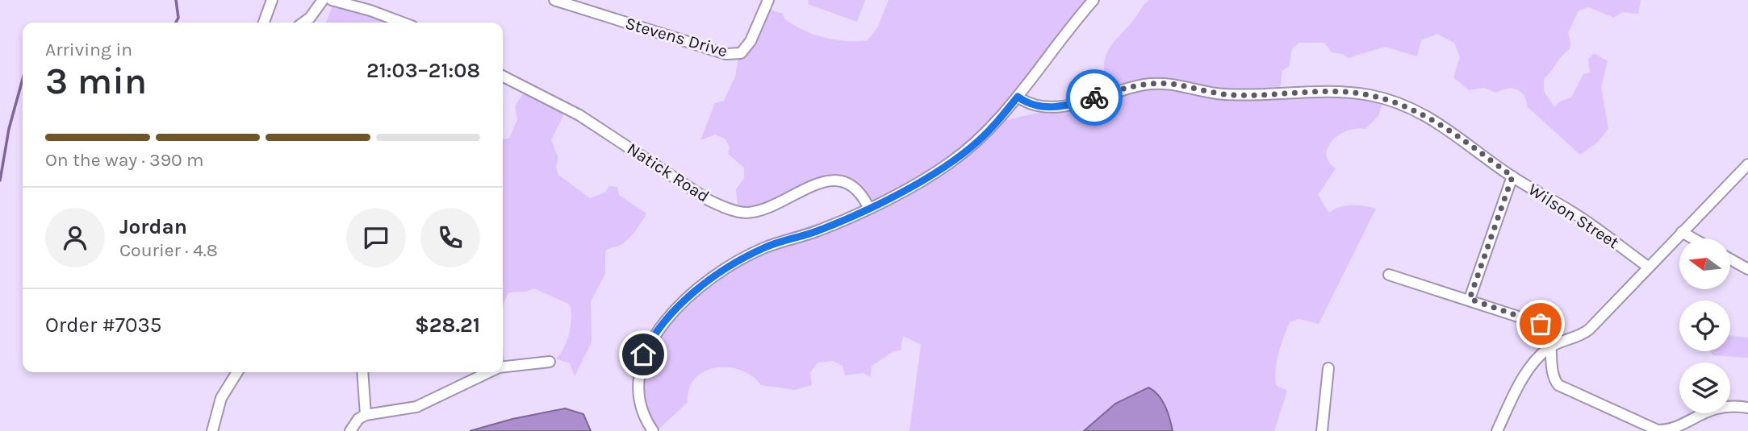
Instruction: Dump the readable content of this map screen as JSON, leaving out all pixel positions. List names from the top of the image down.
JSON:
{
  "streets": {
    "street": ["Stevens Drive", "Natick Road", "Wilson Street"]
  },
  "north": "left",
  "page": {
    "heading": ["3 min", "Arriving in", "21:03–21:08"],
    "panel": [
      "Jordan",
      "Courier · 4.8",
      "Order #7035",
      "$28.21"
    ],
    "bar": "On the way · 390 m"
  }
}
